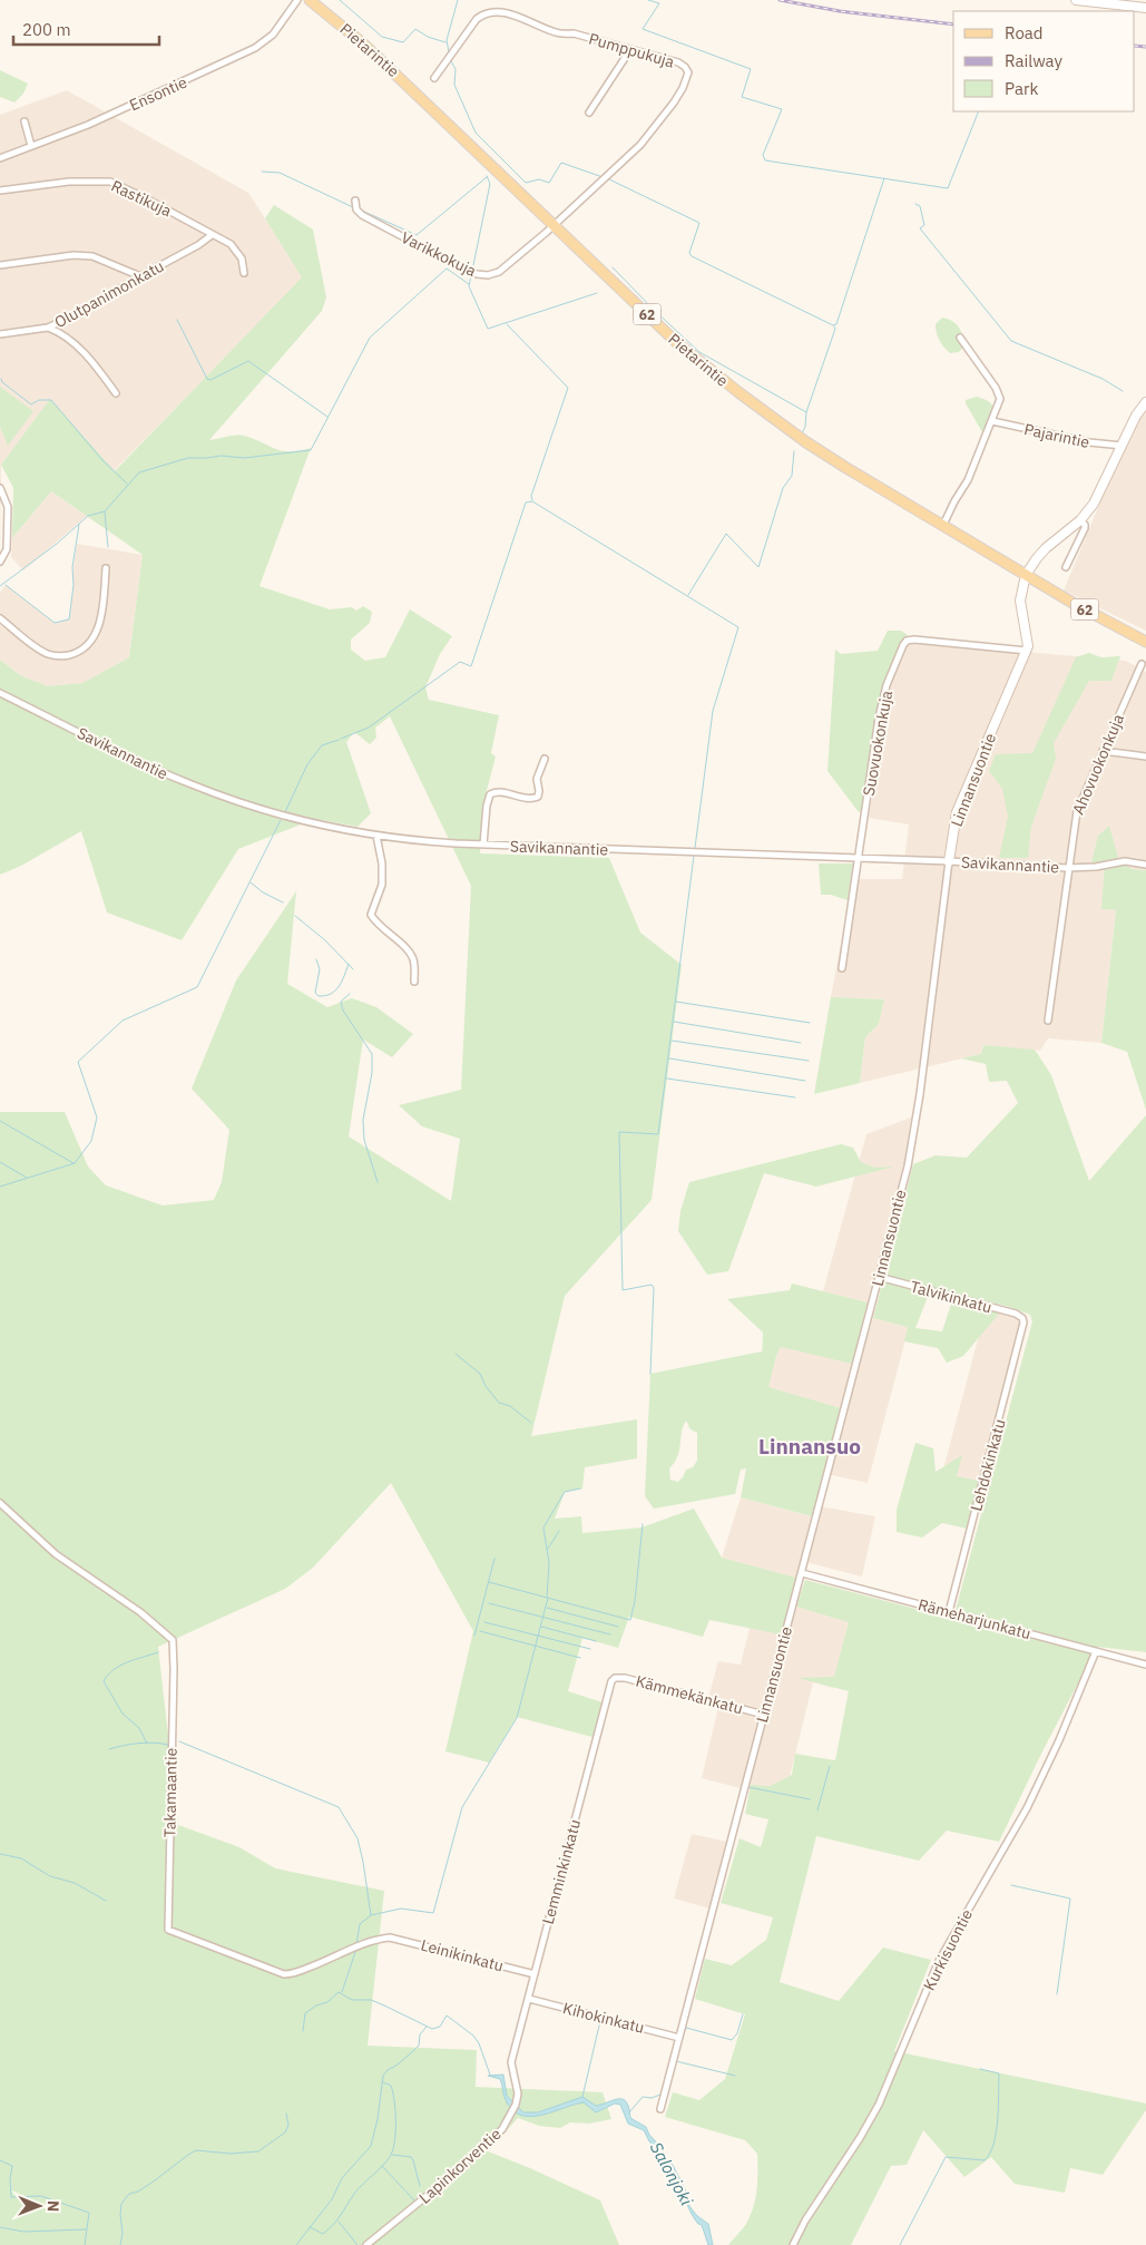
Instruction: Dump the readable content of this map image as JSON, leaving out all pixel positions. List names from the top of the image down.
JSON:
{
  "streets": {
    "main road": ["Pietarintie", "62"],
    "street": [
      "Pumppukuja",
      "Ensontie",
      "Rastikuja",
      "Varikkokuja",
      "Olutpanimonkatu",
      "Pajarintie",
      "Suovuokonkuja",
      "Savikannantie",
      "Ahovuokonkuja",
      "Linnansuontie",
      "Talvikinkatu",
      "Lehdokinkatu",
      "Rämeharjunkatu",
      "Kämmekänkatu",
      "Takamaantie",
      "Lemminkinkatu",
      "Kurkisuontie",
      "Leinikinkatu",
      "Kihokinkatu",
      "Lapinkorventie"
    ]
  },
  "crossings": [
    ["Pietarintie", "Pumppukuja"],
    ["Pietarintie", "Varikkokuja"],
    ["Pietarintie", "Linnansuontie"],
    ["Pumppukuja", "Varikkokuja"],
    ["Rastikuja", "Olutpanimonkatu"],
    ["Pajarintie", "Linnansuontie"],
    ["Suovuokonkuja", "Savikannantie"],
    ["Suovuokonkuja", "Linnansuontie"],
    ["Savikannantie", "Ahovuokonkuja"],
    ["Savikannantie", "Linnansuontie"],
    ["Linnansuontie", "Talvikinkatu"],
    ["Linnansuontie", "Rämeharjunkatu"],
    ["Linnansuontie", "Kämmekänkatu"],
    ["Linnansuontie", "Kihokinkatu"],
    ["Talvikinkatu", "Lehdokinkatu"],
    ["Lehdokinkatu", "Rämeharjunkatu"],
    ["Rämeharjunkatu", "Kurkisuontie"],
    ["Kämmekänkatu", "Lemminkinkatu"],
    ["Takamaantie", "Leinikinkatu"],
    ["Lemminkinkatu", "Leinikinkatu"],
    ["Lemminkinkatu", "Kihokinkatu"],
    ["Lemminkinkatu", "Lapinkorventie"]
  ],
  "districts": ["Linnansuo"],
  "water": ["Salonjoki"],
  "legend": ["Road", "Railway", "Park"],
  "scale_bar": "200 m",
  "north": "right"
}
